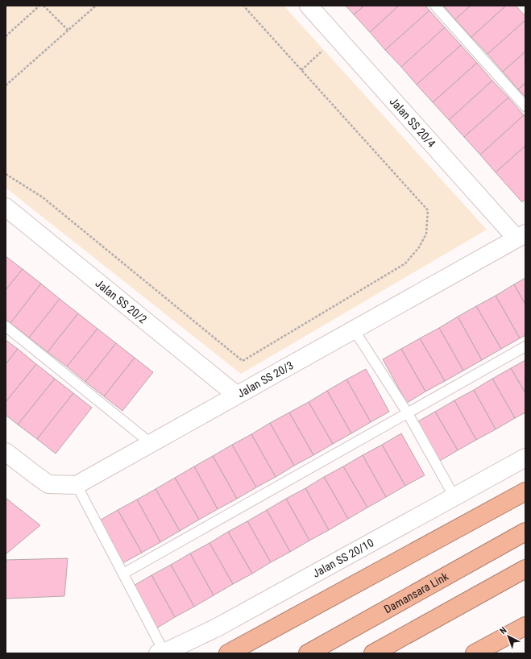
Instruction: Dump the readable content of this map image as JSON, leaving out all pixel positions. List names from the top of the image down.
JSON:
{
  "streets": {
    "highway": ["Damansara Link"],
    "street": [
      "Jalan SS 20/4",
      "Jalan SS 20/2",
      "Jalan SS 20/3",
      "Jalan SS 20/10"
    ]
  },
  "crossings": [
    ["Jalan SS 20/4", "Jalan SS 20/3"],
    ["Jalan SS 20/2", "Jalan SS 20/3"]
  ],
  "north": "top left"
}
